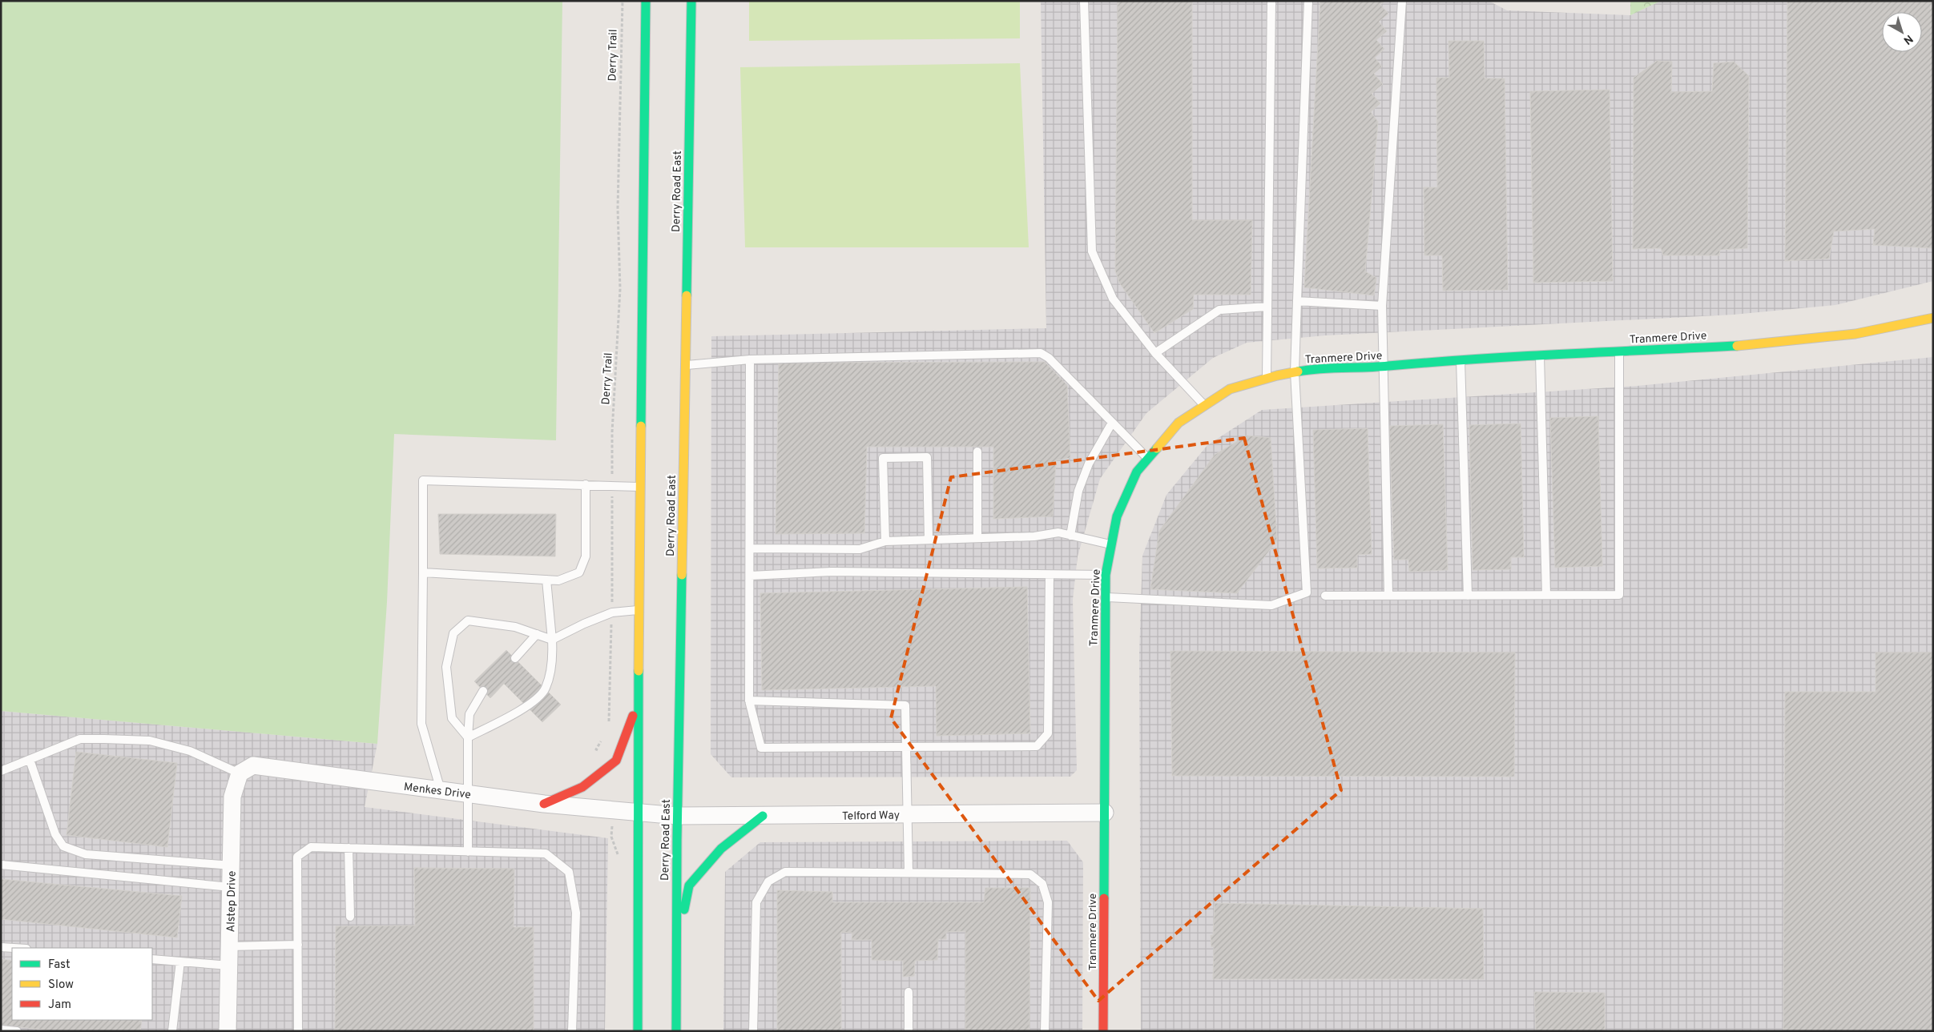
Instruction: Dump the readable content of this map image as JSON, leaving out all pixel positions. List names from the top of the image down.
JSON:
{
  "streets": {
    "main road": ["Derry Road East", "Tranmere Drive"],
    "street": ["Menkes Drive", "Telford Way", "Alstep Drive"],
    "path": ["Derry Trail"]
  },
  "crossings": [
    ["Derry Road East", "Telford Way"],
    ["Tranmere Drive", "Telford Way"],
    ["Menkes Drive", "Telford Way"],
    ["Menkes Drive", "Alstep Drive"]
  ],
  "legend": ["Fast", "Slow", "Jam"],
  "north": "bottom right"
}
